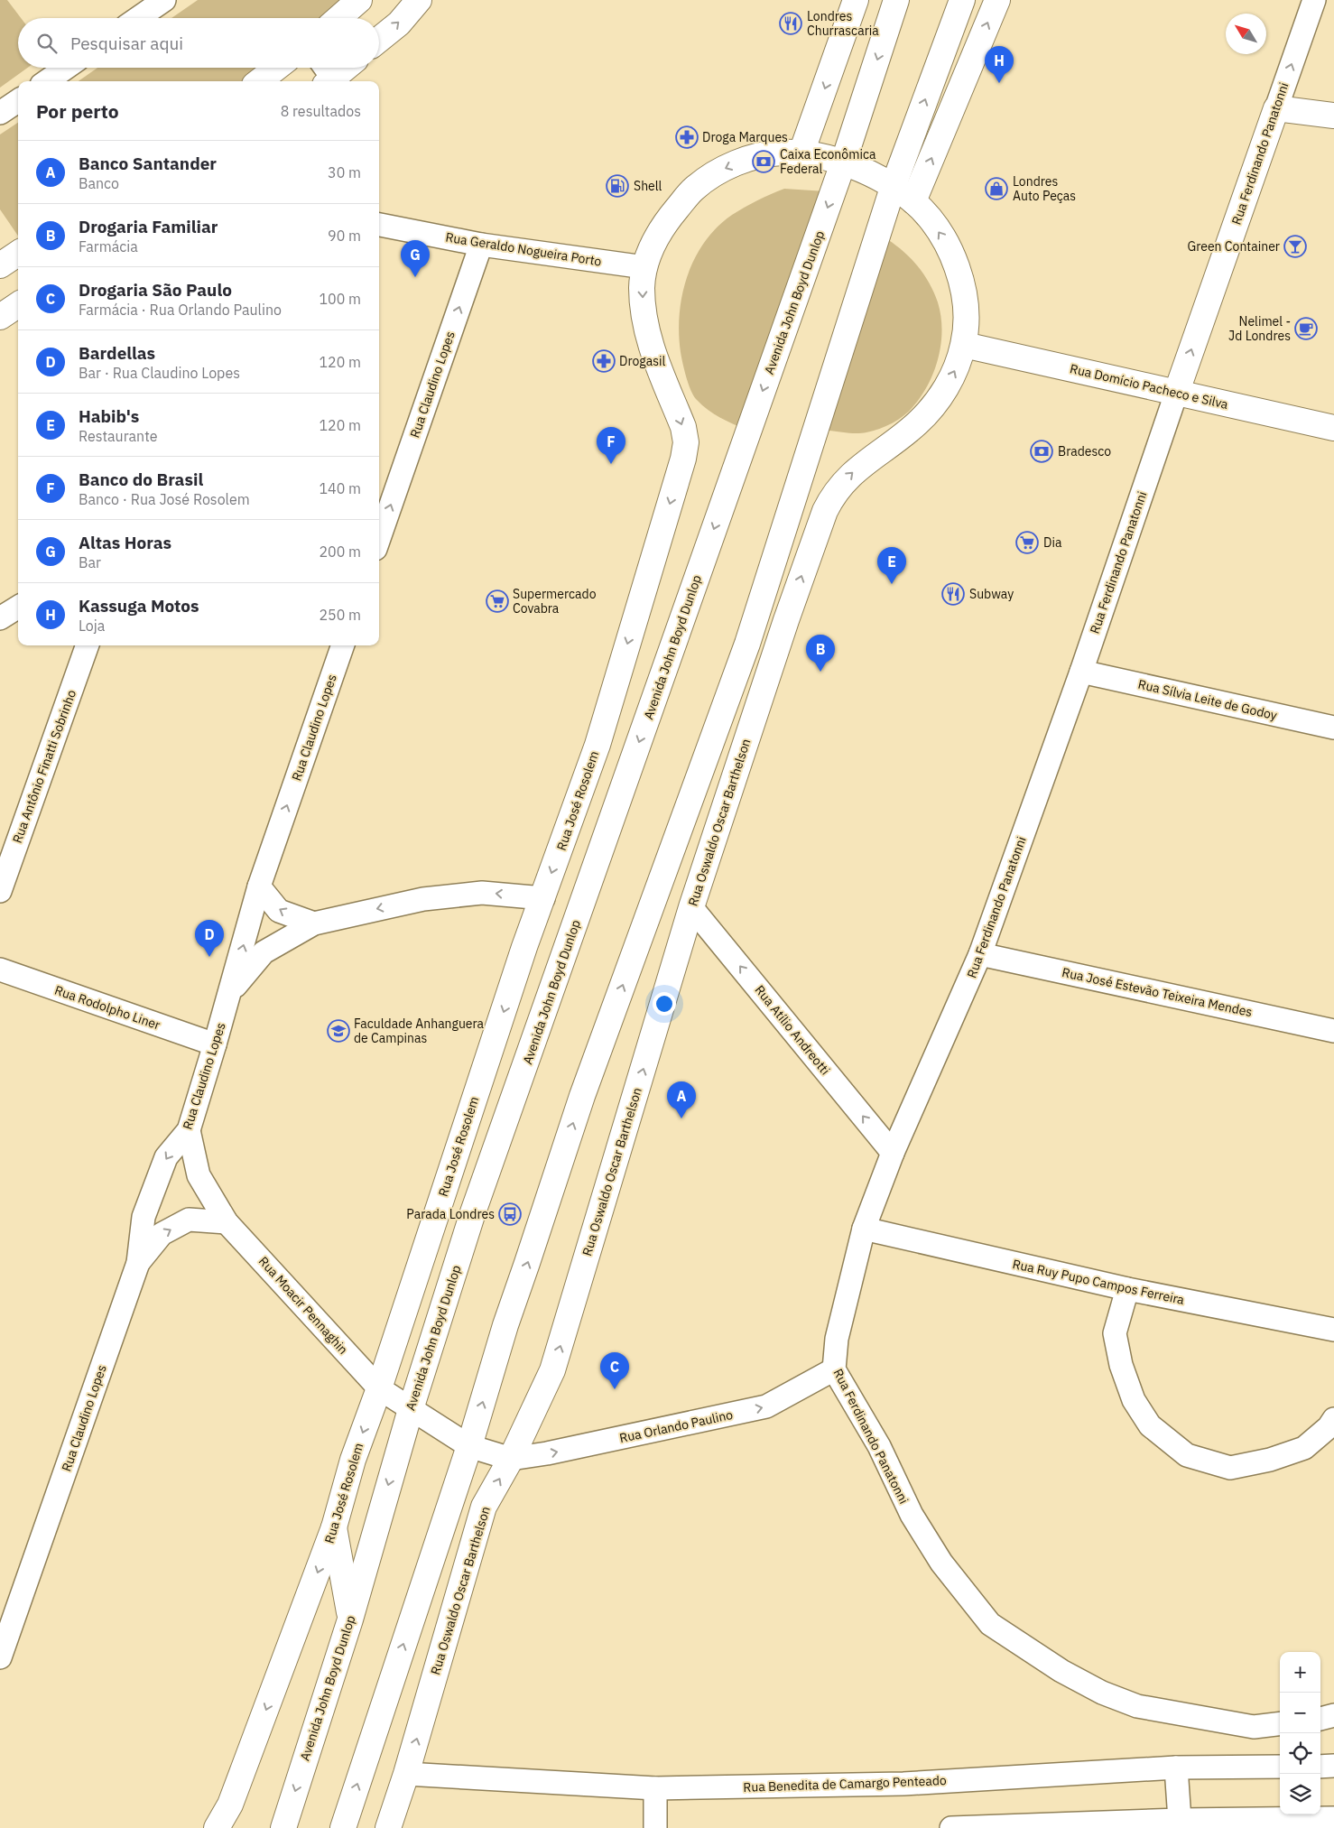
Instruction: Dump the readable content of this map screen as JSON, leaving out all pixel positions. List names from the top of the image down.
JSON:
{
  "streets": {
    "street": [
      "Rua Ferdinando Panatonni",
      "Rua Geraldo Nogueira Porto",
      "Avenida John Boyd Dunlop",
      "Rua Claudino Lopes",
      "Rua Domício Pacheco e Silva",
      "Rua Sílvia Leite de Godoy",
      "Rua Antônio Finatti Sobrinho",
      "Rua José Rosolem",
      "Rua Oswaldo Oscar Barthelson",
      "Rua José Estevão Teixeira Mendes",
      "Rua Rodolpho Liner",
      "Rua Atílio Andreotti",
      "Rua Ruy Pupo Campos Ferreira",
      "Rua Moacir Pennaghin",
      "Rua Orlando Paulino",
      "Rua Benedita de Camargo Penteado"
    ]
  },
  "crossings": [
    ["Rua Ferdinando Panatonni", "Rua Domício Pacheco e Silva"],
    ["Rua Ferdinando Panatonni", "Rua Sílvia Leite de Godoy"],
    ["Rua Ferdinando Panatonni", "Rua José Estevão Teixeira Mendes"],
    ["Rua Ferdinando Panatonni", "Rua Atílio Andreotti"],
    ["Rua Ferdinando Panatonni", "Rua Ruy Pupo Campos Ferreira"],
    ["Rua Ferdinando Panatonni", "Rua Orlando Paulino"],
    ["Rua Geraldo Nogueira Porto", "Rua Claudino Lopes"],
    ["Rua Geraldo Nogueira Porto", "Rua José Rosolem"],
    ["Avenida John Boyd Dunlop", "Rua Moacir Pennaghin"],
    ["Rua Claudino Lopes", "Rua Rodolpho Liner"],
    ["Rua Claudino Lopes", "Rua Moacir Pennaghin"],
    ["Rua Domício Pacheco e Silva", "Rua Oswaldo Oscar Barthelson"],
    ["Rua José Rosolem", "Rua Moacir Pennaghin"],
    ["Rua Oswaldo Oscar Barthelson", "Rua Atílio Andreotti"],
    ["Rua Oswaldo Oscar Barthelson", "Rua Moacir Pennaghin"],
    ["Rua Oswaldo Oscar Barthelson", "Rua Orlando Paulino"],
    ["Rua Oswaldo Oscar Barthelson", "Rua Benedita de Camargo Penteado"],
    ["Rua Moacir Pennaghin", "Rua Orlando Paulino"]
  ],
  "one_way": ["Rua Atílio Andreotti", "Rua Orlando Paulino"],
  "places": {
    "restaurant": ["Londres Churrascaria", "Subway"],
    "pharmacy": ["Droga Marques", "Drogasil"],
    "bank": ["Caixa Econômica Federal", "Bradesco"],
    "fuel station": ["Shell"],
    "shop": ["Londres Auto Peças"],
    "bar": ["Green Container"],
    "cafe": ["Nelimel - Jd Londres"],
    "supermarket": ["Dia", "Supermercado Covabra"],
    "school or university": ["Faculdade Anhanguera de Campinas"],
    "bus stop": ["Parada Londres"]
  },
  "north": "top left",
  "page": {
    "search": "Pesquisar aqui",
    "pins": [
      "H",
      "G",
      "F",
      "E",
      "B",
      "D",
      "A",
      "C"
    ],
    "heading": ["Por perto", "8 resultados"],
    "list": [
      {
        "mark": "A",
        "name": "Banco Santander",
        "note": "Banco",
        "value": "30 m"
      },
      {
        "mark": "B",
        "name": "Drogaria Familiar",
        "note": "Farmácia",
        "value": "90 m"
      },
      {
        "mark": "C",
        "name": "Drogaria São Paulo",
        "note": "Farmácia · Rua Orlando Paulino",
        "value": "100 m"
      },
      {
        "mark": "D",
        "name": "Bardellas",
        "note": "Bar · Rua Claudino Lopes",
        "value": "120 m"
      },
      {
        "mark": "E",
        "name": "Habib's",
        "note": "Restaurante",
        "value": "120 m"
      },
      {
        "mark": "F",
        "name": "Banco do Brasil",
        "note": "Banco · Rua José Rosolem",
        "value": "140 m"
      },
      {
        "mark": "G",
        "name": "Altas Horas",
        "note": "Bar",
        "value": "200 m"
      },
      {
        "mark": "H",
        "name": "Kassuga Motos",
        "note": "Loja",
        "value": "250 m"
      }
    ],
    "map_buttons": ["+", "−"]
  }
}
